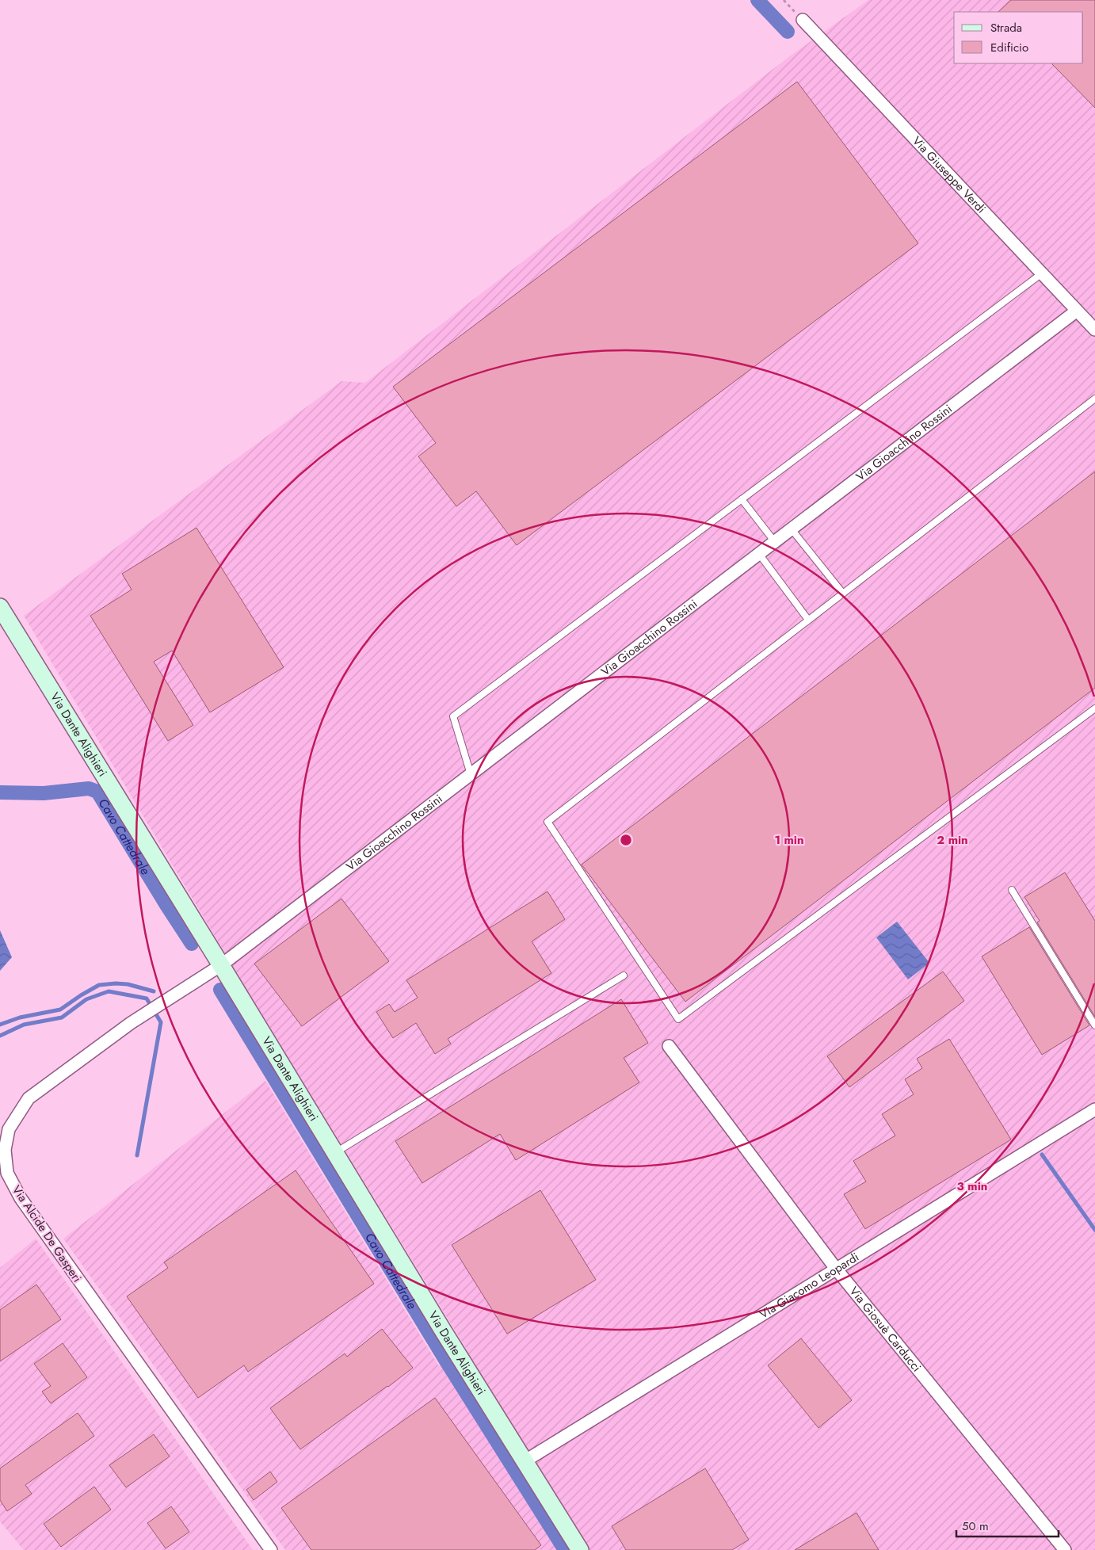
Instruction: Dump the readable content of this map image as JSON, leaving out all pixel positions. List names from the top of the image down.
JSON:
{
  "streets": {
    "main road": ["Via Dante Alighieri"],
    "street": [
      "Via Giuseppe Verdi",
      "Via Gioacchino Rossini",
      "Via Alcide De Gasperi",
      "Via Giacomo Leopardi",
      "Via Giosuè Carducci"
    ]
  },
  "crossings": [
    ["Via Giuseppe Verdi", "Via Gioacchino Rossini"],
    ["Via Gioacchino Rossini", "Via Dante Alighieri"],
    ["Via Gioacchino Rossini", "Via Alcide De Gasperi"],
    ["Via Dante Alighieri", "Via Alcide De Gasperi"],
    ["Via Dante Alighieri", "Via Giacomo Leopardi"],
    ["Via Giacomo Leopardi", "Via Giosuè Carducci"]
  ],
  "water": ["Cavo Cattedrale"],
  "legend": ["Strada", "Edificio"],
  "scale_bar": "50 m",
  "rings": ["1 min", "2 min", "3 min"]
}
